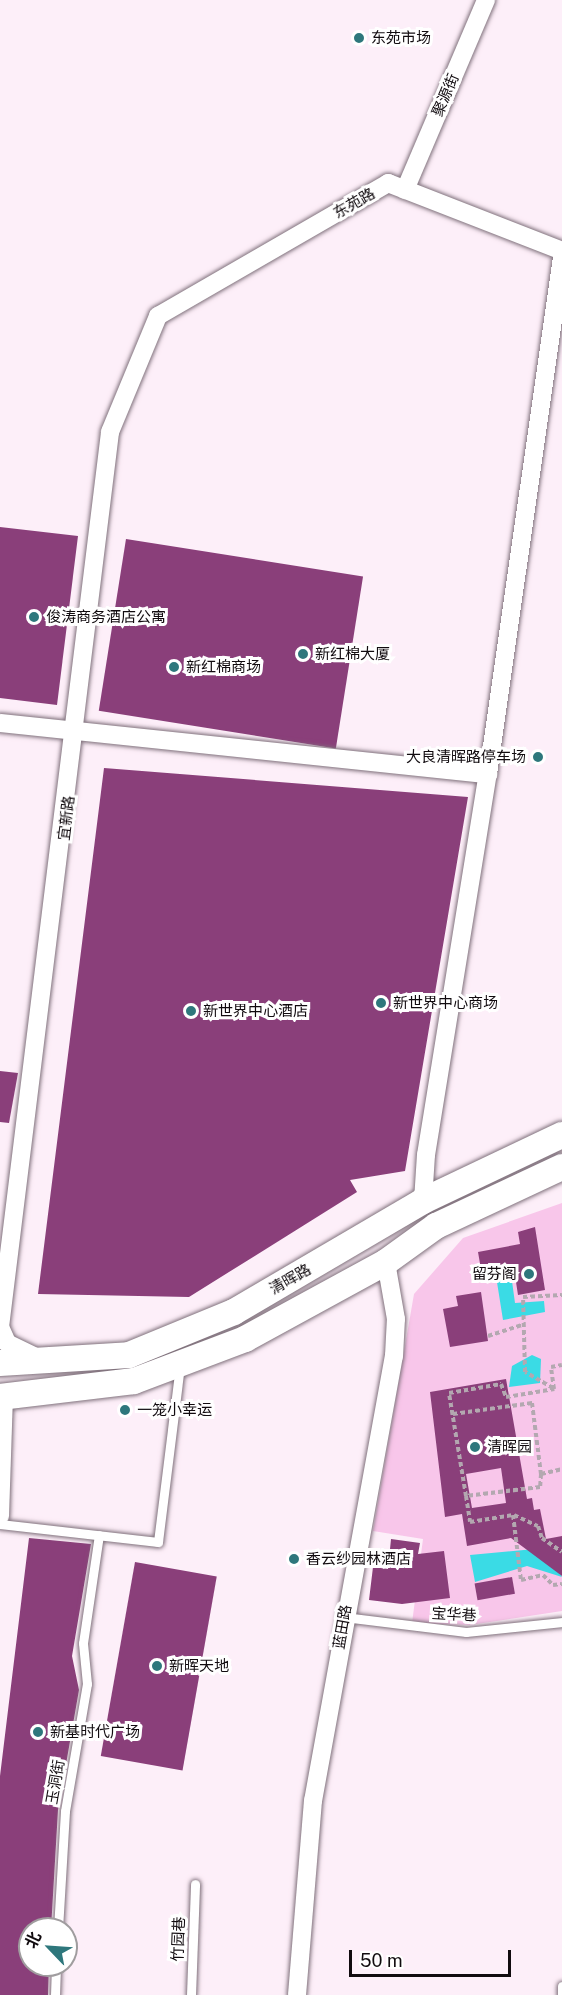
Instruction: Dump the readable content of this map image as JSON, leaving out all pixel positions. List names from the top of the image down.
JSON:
{
  "streets": {
    "street": [
      "聚源街",
      "东苑路",
      "宜新路",
      "清晖路",
      "蓝田路"
    ],
    "lane": ["宝华巷", "玉洞街", "竹园巷"]
  },
  "crossings": [
    ["聚源街", "东苑路"],
    ["东苑路", "宜新路"],
    ["清晖路", "蓝田路"],
    ["宝华巷", "蓝田路"]
  ],
  "places": [
    "东苑市场",
    "俊涛商务酒店公寓",
    "新红棉大厦",
    "新红棉商场",
    "大良清晖路停车场",
    "新世界中心商场",
    "新世界中心酒店",
    "留芬阁",
    "一笼小幸运",
    "清晖园",
    "香云纱园林酒店",
    "新晖天地",
    "新基时代广场"
  ],
  "scale_bar": "50 m",
  "north": "top left"
}
